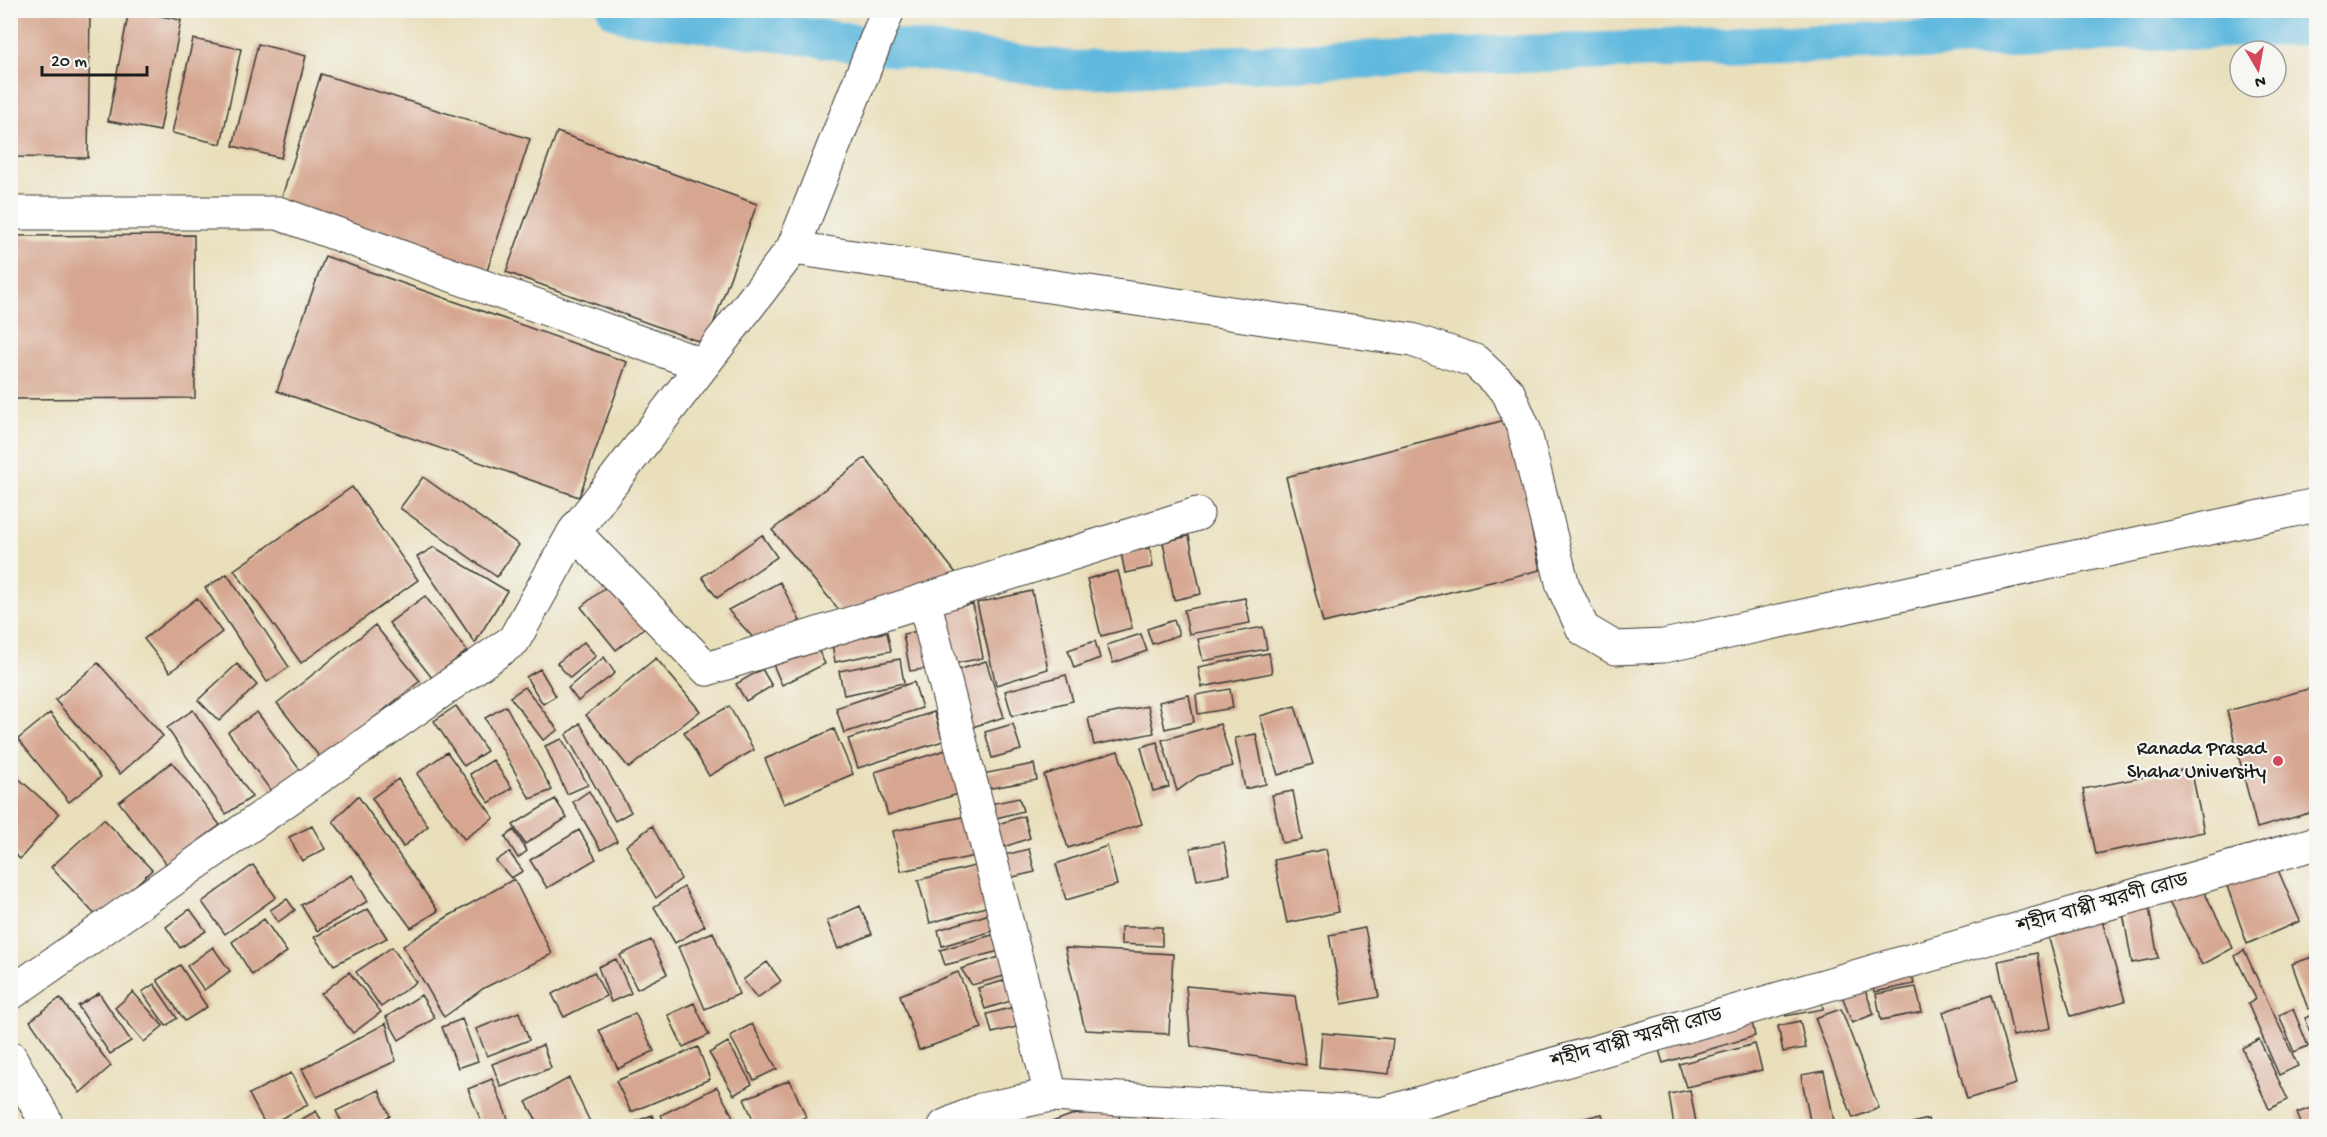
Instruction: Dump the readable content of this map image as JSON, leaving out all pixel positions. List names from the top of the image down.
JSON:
{
  "streets": {
    "street": ["শহীদ বাপ্পী স্মরণী রোড"]
  },
  "places": ["Ranada Prasad Shaha University"],
  "scale_bar": "20 m",
  "north": "bottom"
}
